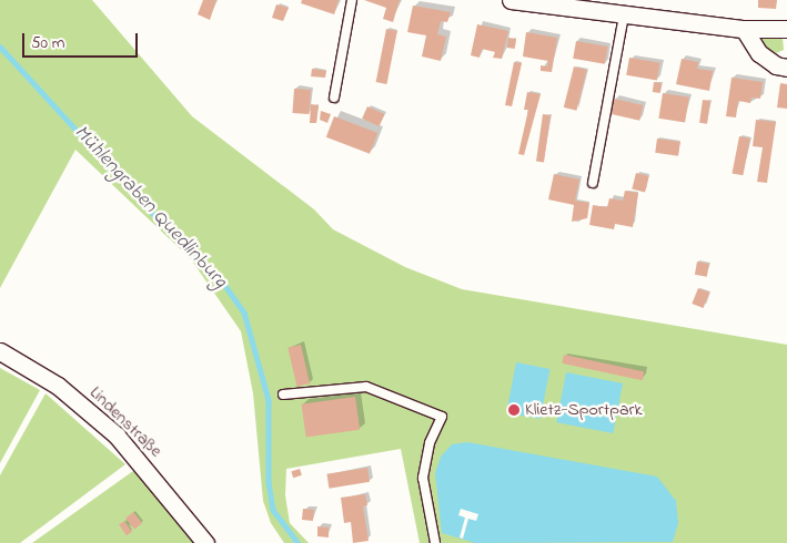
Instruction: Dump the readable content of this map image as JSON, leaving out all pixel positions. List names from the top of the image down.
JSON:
{
  "streets": {
    "street": ["Lindenstraße"]
  },
  "water": ["Mühlengraben Quedlinburg"],
  "places": ["Klietz-Sportpark"],
  "scale_bar": "50 m"
}
